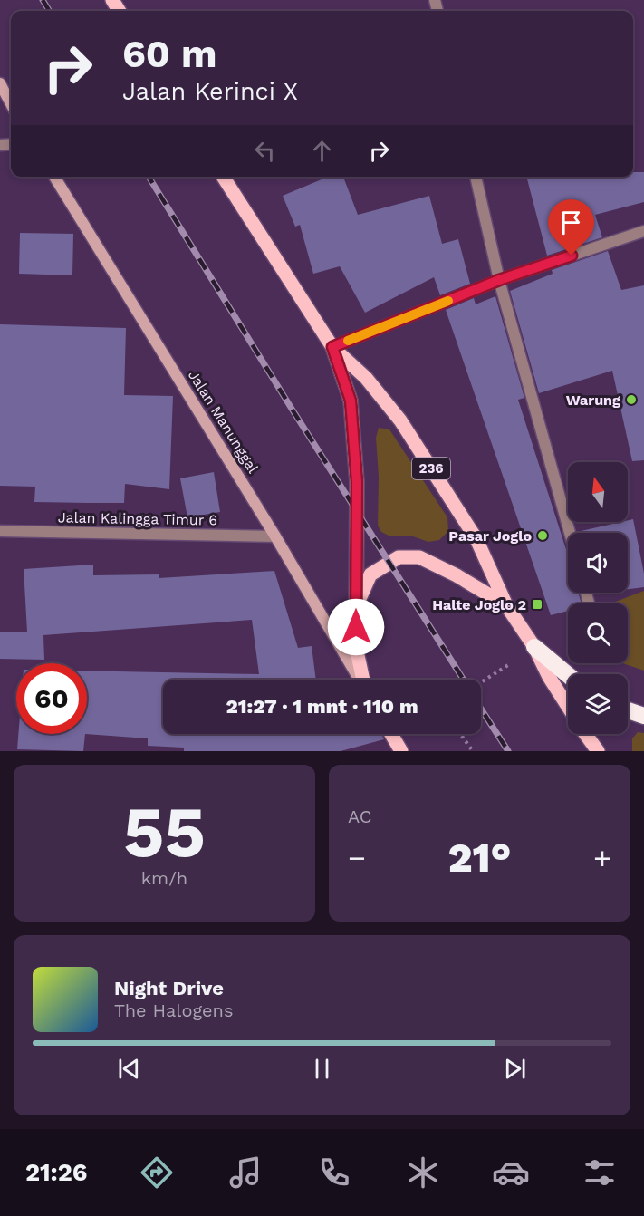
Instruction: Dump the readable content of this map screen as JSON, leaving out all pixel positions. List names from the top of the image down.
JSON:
{
  "streets": {
    "main road": ["236"],
    "street": ["Jalan Manunggal", "Jalan Kalingga Timur 6"]
  },
  "crossings": [
    ["Jalan Manunggal", "Jalan Kalingga Timur 6"]
  ],
  "places": {
    "other": ["Warung", "Pasar Joglo"],
    "transit": ["Halte Joglo 2"]
  },
  "north": "top",
  "page": {
    "turn": ["60 m", "Jalan Kerinci X"],
    "limit": "60",
    "trip": "21:27 · 1 mnt · 110 m",
    "tile": [
      ["55", "km/h"],
      "AC"
    ],
    "heat": ["−", "21°", "+"],
    "song": ["Night Drive", "The Halogens"],
    "tabs": "21:26"
  }
}
